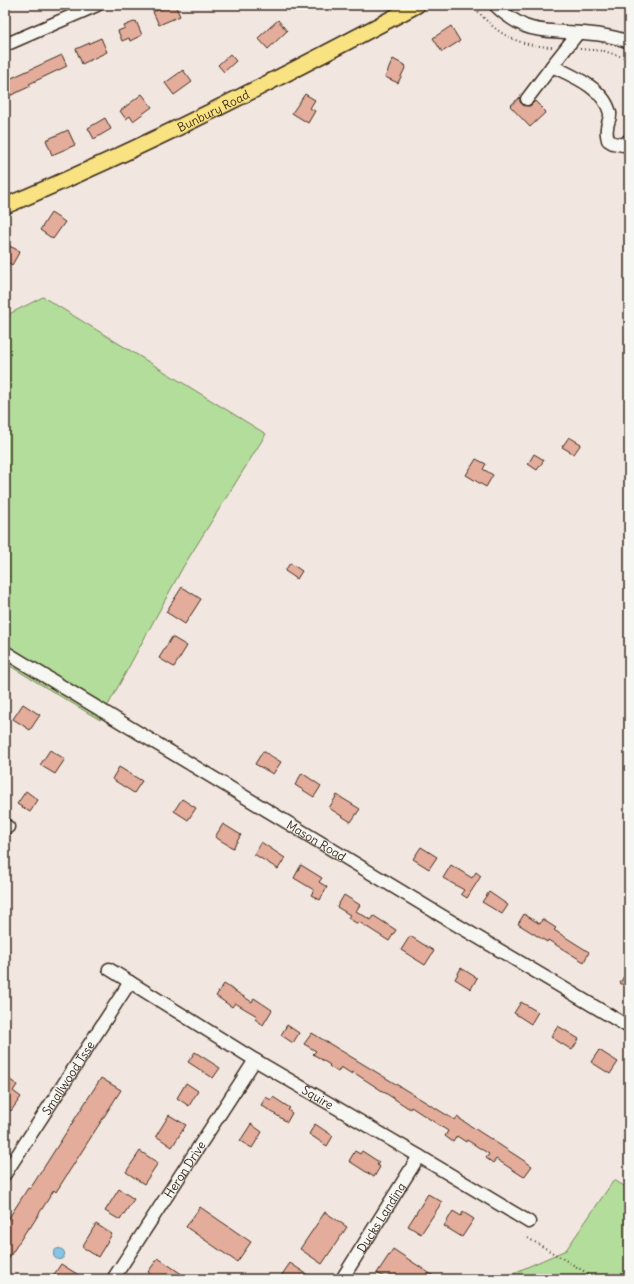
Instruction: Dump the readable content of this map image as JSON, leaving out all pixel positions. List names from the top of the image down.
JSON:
{
  "streets": {
    "main road": ["Bunbury Road"],
    "street": [
      "Mason Road",
      "Smallwood Tsse",
      "Squire",
      "Heron Drive",
      "Ducks Landing"
    ]
  },
  "crossings": [
    ["Smallwood Tsse", "Squire"],
    ["Squire", "Heron Drive"],
    ["Squire", "Ducks Landing"]
  ]
}
